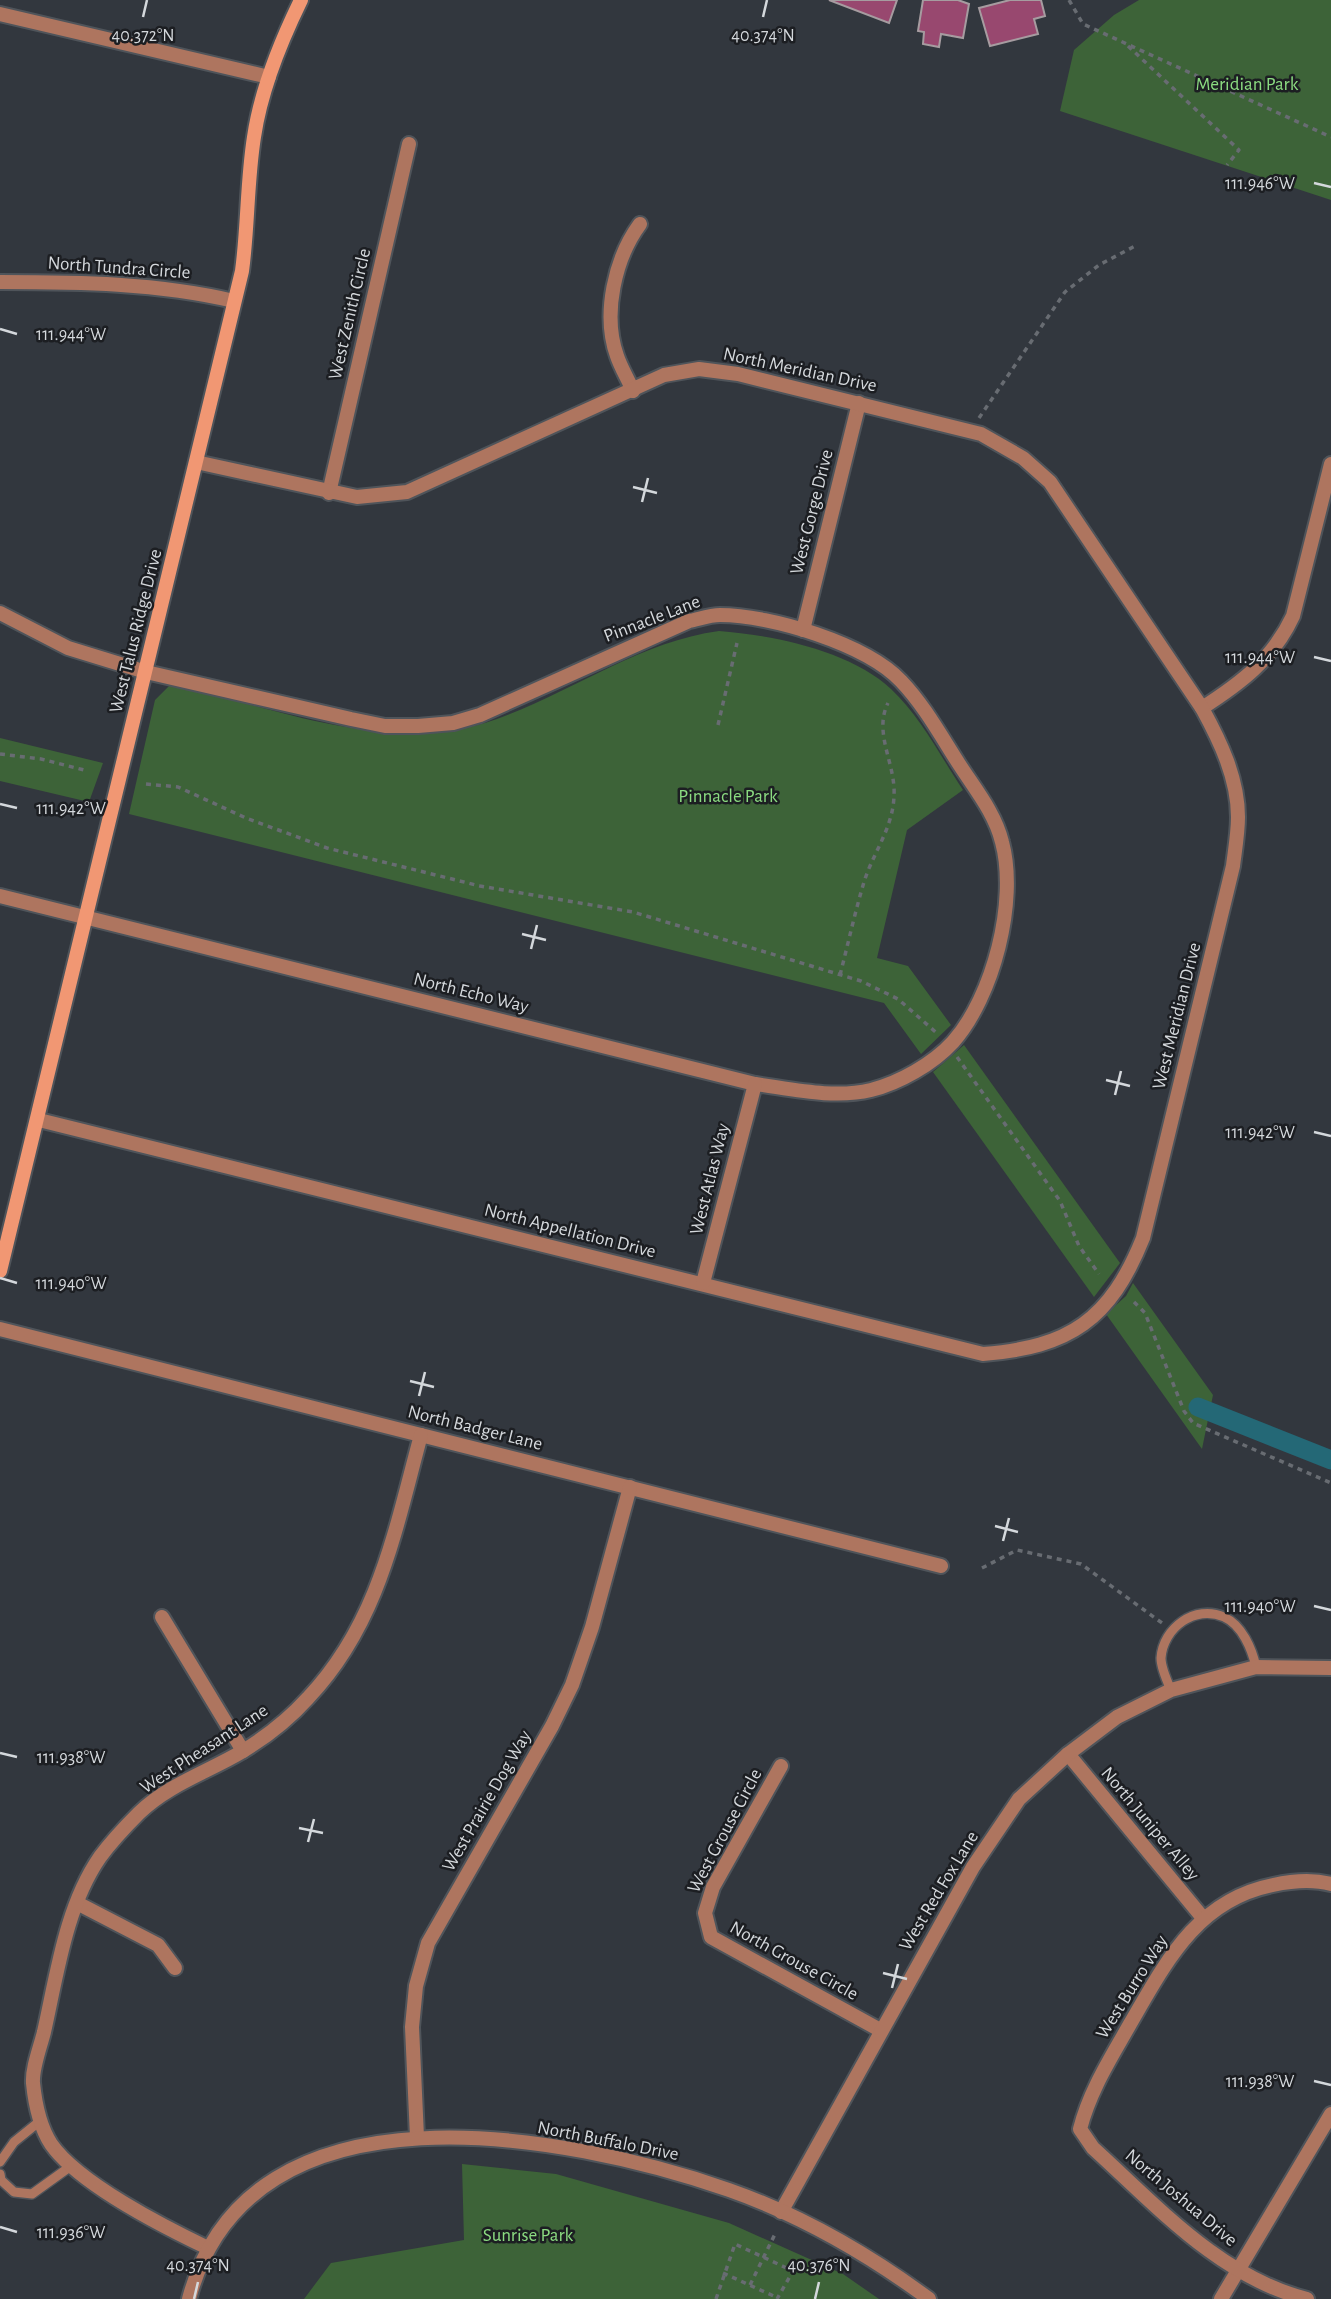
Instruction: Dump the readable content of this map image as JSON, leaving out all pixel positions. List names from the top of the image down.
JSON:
{
  "streets": {
    "street": [
      "North Tundra Circle",
      "West Zenith Circle",
      "North Meridian Drive",
      "West Gorge Drive",
      "Pinnacle Lane",
      "West Talus Ridge Drive",
      "North Echo Way",
      "West Meridian Drive",
      "West Atlas Way",
      "North Appellation Drive",
      "North Badger Lane",
      "West Pheasant Lane",
      "West Prairie Dog Way",
      "North Juniper Alley",
      "West Grouse Circle",
      "West Red Fox Lane",
      "North Grouse Circle",
      "West Burro Way",
      "North Buffalo Drive",
      "North Joshua Drive"
    ]
  },
  "crossings": [
    ["North Tundra Circle", "West Talus Ridge Drive"],
    ["West Zenith Circle", "North Meridian Drive"],
    ["North Meridian Drive", "West Gorge Drive"],
    ["North Meridian Drive", "West Talus Ridge Drive"],
    ["North Meridian Drive", "West Meridian Drive"],
    ["West Gorge Drive", "Pinnacle Lane"],
    ["Pinnacle Lane", "West Talus Ridge Drive"],
    ["Pinnacle Lane", "North Echo Way"],
    ["West Talus Ridge Drive", "North Echo Way"],
    ["West Talus Ridge Drive", "North Appellation Drive"],
    ["North Echo Way", "West Atlas Way"],
    ["West Meridian Drive", "North Appellation Drive"],
    ["West Atlas Way", "North Appellation Drive"],
    ["North Badger Lane", "West Pheasant Lane"],
    ["North Badger Lane", "West Prairie Dog Way"],
    ["West Pheasant Lane", "North Buffalo Drive"],
    ["West Prairie Dog Way", "North Buffalo Drive"],
    ["North Juniper Alley", "West Red Fox Lane"],
    ["North Juniper Alley", "West Burro Way"],
    ["West Grouse Circle", "North Grouse Circle"],
    ["West Red Fox Lane", "North Grouse Circle"],
    ["West Red Fox Lane", "North Buffalo Drive"],
    ["West Burro Way", "North Joshua Drive"]
  ],
  "parks": ["Meridian Park", "Pinnacle Park", "Sunrise Park"],
  "coordinates": [
    "40.372°N",
    "40.374°N",
    "111.946°W",
    "111.944°W",
    "111.942°W",
    "111.940°W",
    "111.938°W",
    "111.936°W",
    "40.376°N"
  ]
}
